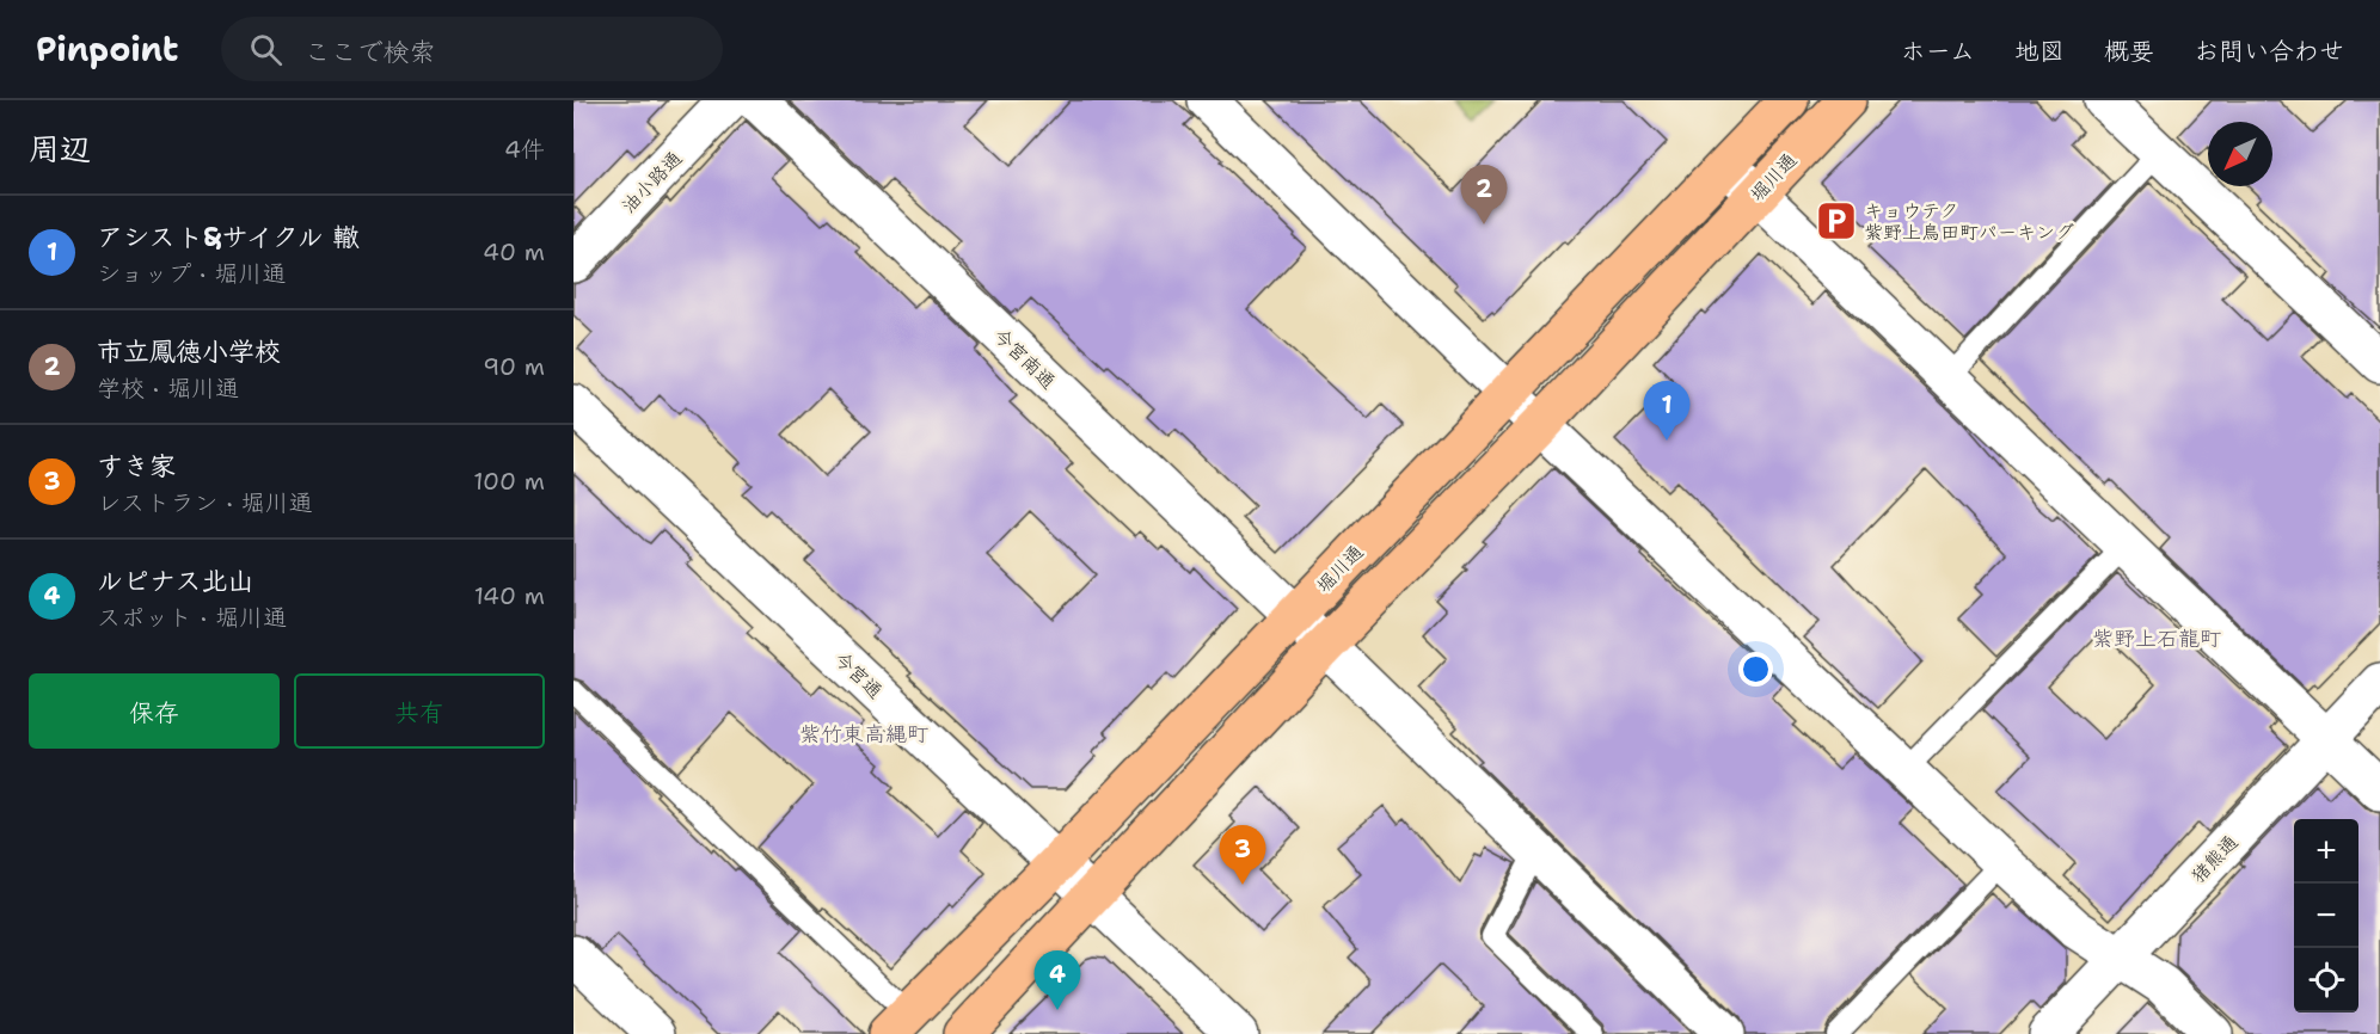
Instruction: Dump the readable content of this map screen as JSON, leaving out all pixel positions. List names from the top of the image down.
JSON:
{
  "streets": {
    "main road": ["堀川通"],
    "street": [
      "油小路通",
      "今宮南通",
      "今宮通",
      "猪熊通"
    ]
  },
  "crossings": [
    ["堀川通", "今宮南通"],
    ["堀川通", "今宮通"]
  ],
  "districts": ["紫野上石龍町", "紫竹東高縄町"],
  "places": {
    "parking": ["キョウテク 紫野上鳥田町パーキング"]
  },
  "north": "bottom left",
  "page": {
    "header": "Pinpoint",
    "search": "ここで検索",
    "nav": [
      "ホーム",
      "地図",
      "概要",
      "お問い合わせ"
    ],
    "heading": ["周辺", "4件"],
    "pins": [
      "2",
      "1",
      "3",
      "4"
    ],
    "list": [
      {
        "mark": "1",
        "name": "アシスト&サイクル 轍",
        "note": "ショップ · 堀川通",
        "value": "40 m"
      },
      {
        "mark": "2",
        "name": "市立鳳徳小学校",
        "note": "学校 · 堀川通",
        "value": "90 m"
      },
      {
        "mark": "3",
        "name": "すき家",
        "note": "レストラン · 堀川通",
        "value": "100 m"
      },
      {
        "mark": "4",
        "name": "ルピナス北山",
        "note": "スポット · 堀川通",
        "value": "140 m"
      }
    ],
    "buttons": ["保存", "共有"],
    "map_buttons": ["+", "−"]
  }
}
